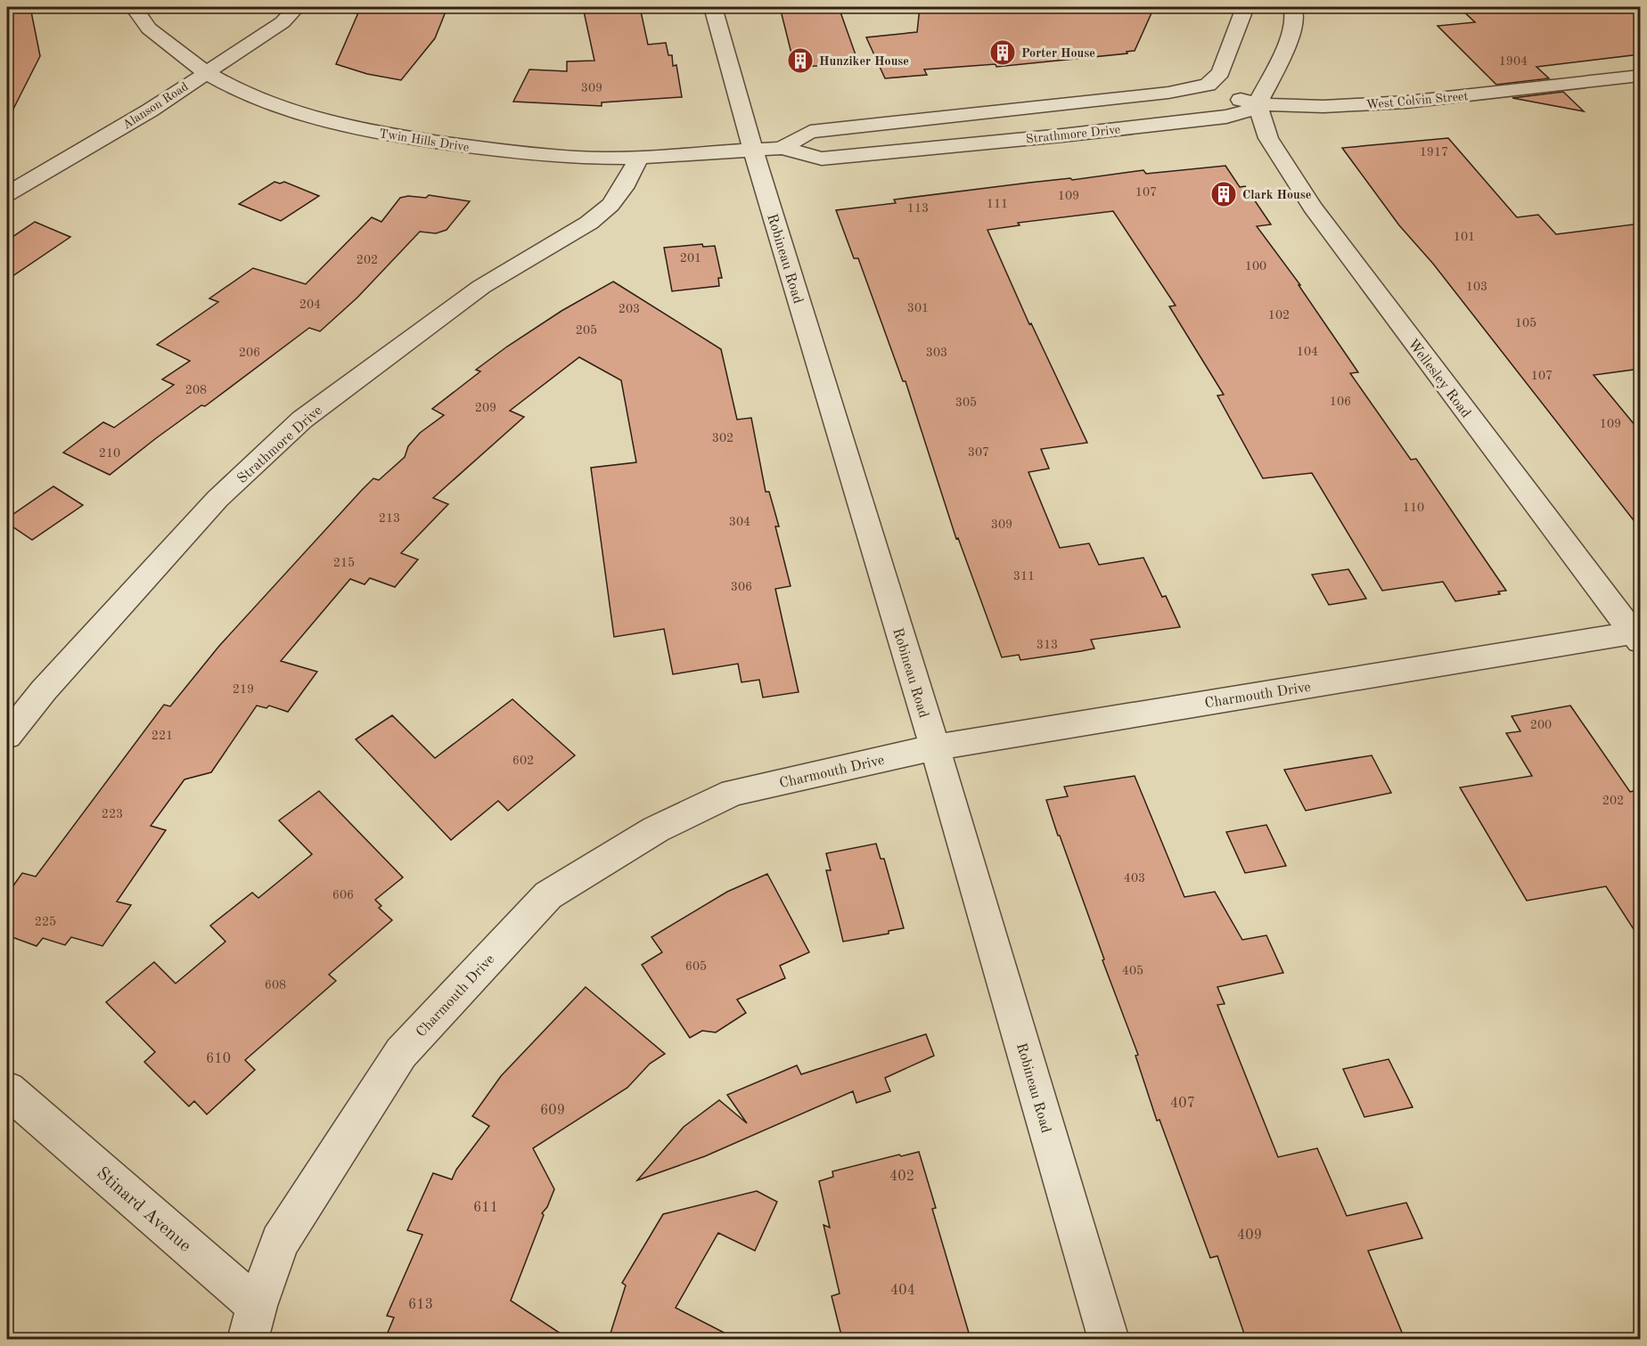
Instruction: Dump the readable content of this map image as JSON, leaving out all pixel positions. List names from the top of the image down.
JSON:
{
  "streets": {
    "street": [
      "West Colvin Street",
      "Alanson Road",
      "Strathmore Drive",
      "Twin Hills Drive",
      "Robineau Road",
      "Wellesley Road",
      "Charmouth Drive",
      "Stinard Avenue"
    ]
  },
  "crossings": [
    ["West Colvin Street", "Strathmore Drive"],
    ["West Colvin Street", "Wellesley Road"],
    ["Alanson Road", "Twin Hills Drive"],
    ["Strathmore Drive", "Twin Hills Drive"],
    ["Strathmore Drive", "Robineau Road"],
    ["Strathmore Drive", "Wellesley Road"],
    ["Twin Hills Drive", "Robineau Road"],
    ["Robineau Road", "Charmouth Drive"],
    ["Wellesley Road", "Charmouth Drive"],
    ["Charmouth Drive", "Stinard Avenue"]
  ],
  "places": {
    "building": ["Porter House", "Hunziker House", "Clark House"]
  },
  "house_numbers": [
    "1904",
    "309",
    "1917",
    "107",
    "109",
    "111",
    "113",
    "101",
    "201",
    "202",
    "100",
    "103",
    "204",
    "301",
    "203",
    "102",
    "105",
    "205",
    "104",
    "206",
    "303",
    "107",
    "208",
    "106",
    "305",
    "209",
    "109",
    "302",
    "307",
    "210",
    "110",
    "213",
    "304",
    "309",
    "215",
    "311",
    "306",
    "313",
    "219",
    "200",
    "221",
    "602",
    "202",
    "223",
    "403",
    "606",
    "225",
    "605",
    "405",
    "608",
    "610",
    "407",
    "609",
    "402",
    "611",
    "409",
    "404",
    "613"
  ]
}
